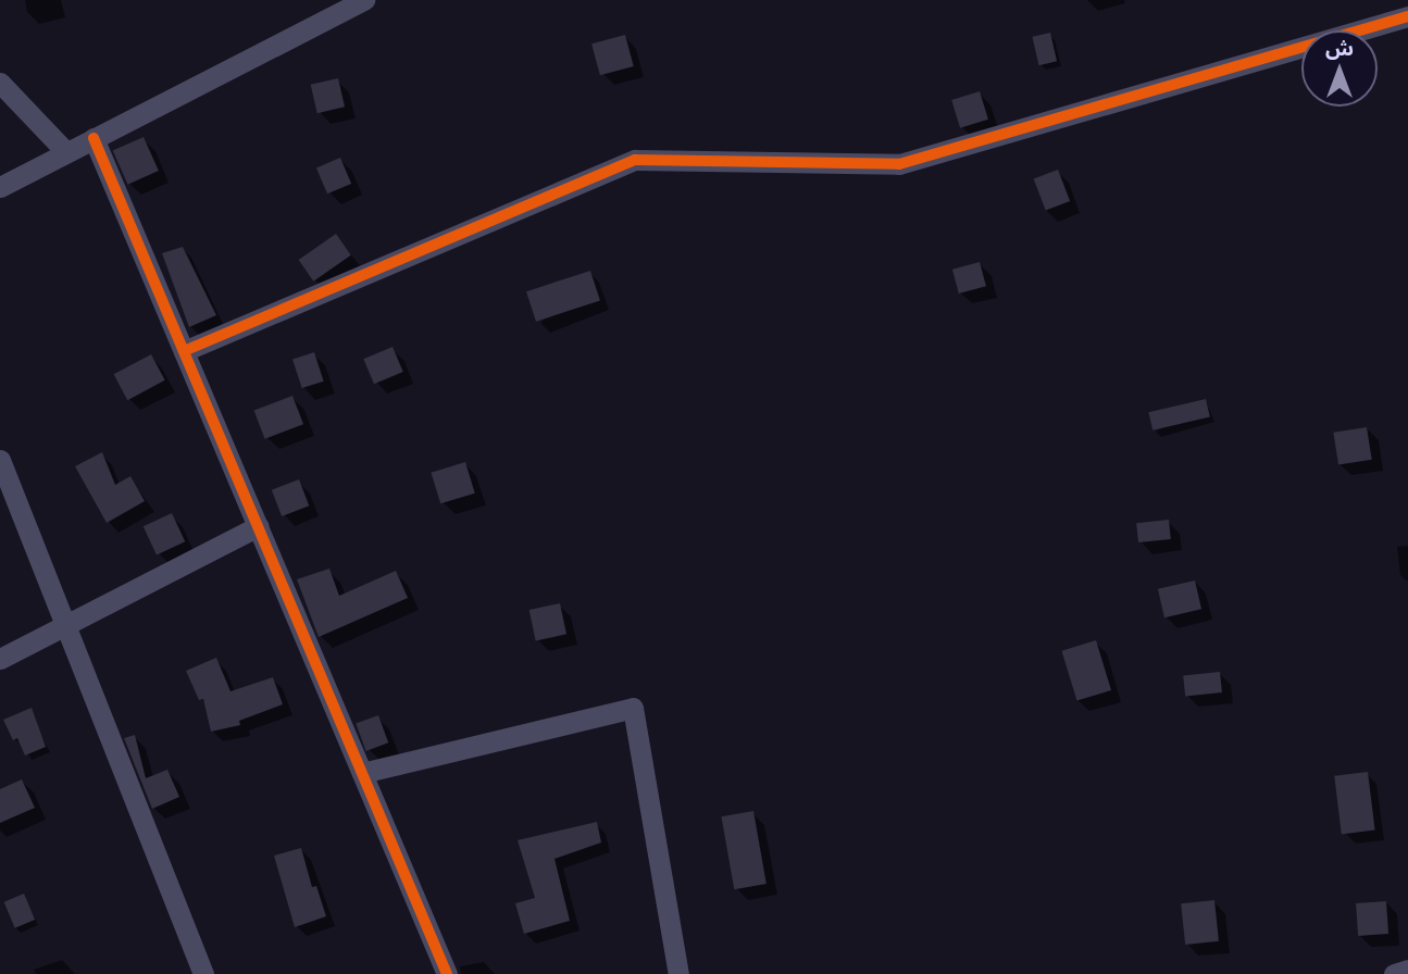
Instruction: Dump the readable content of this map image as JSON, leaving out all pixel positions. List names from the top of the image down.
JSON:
{
  "north": "top"
}
